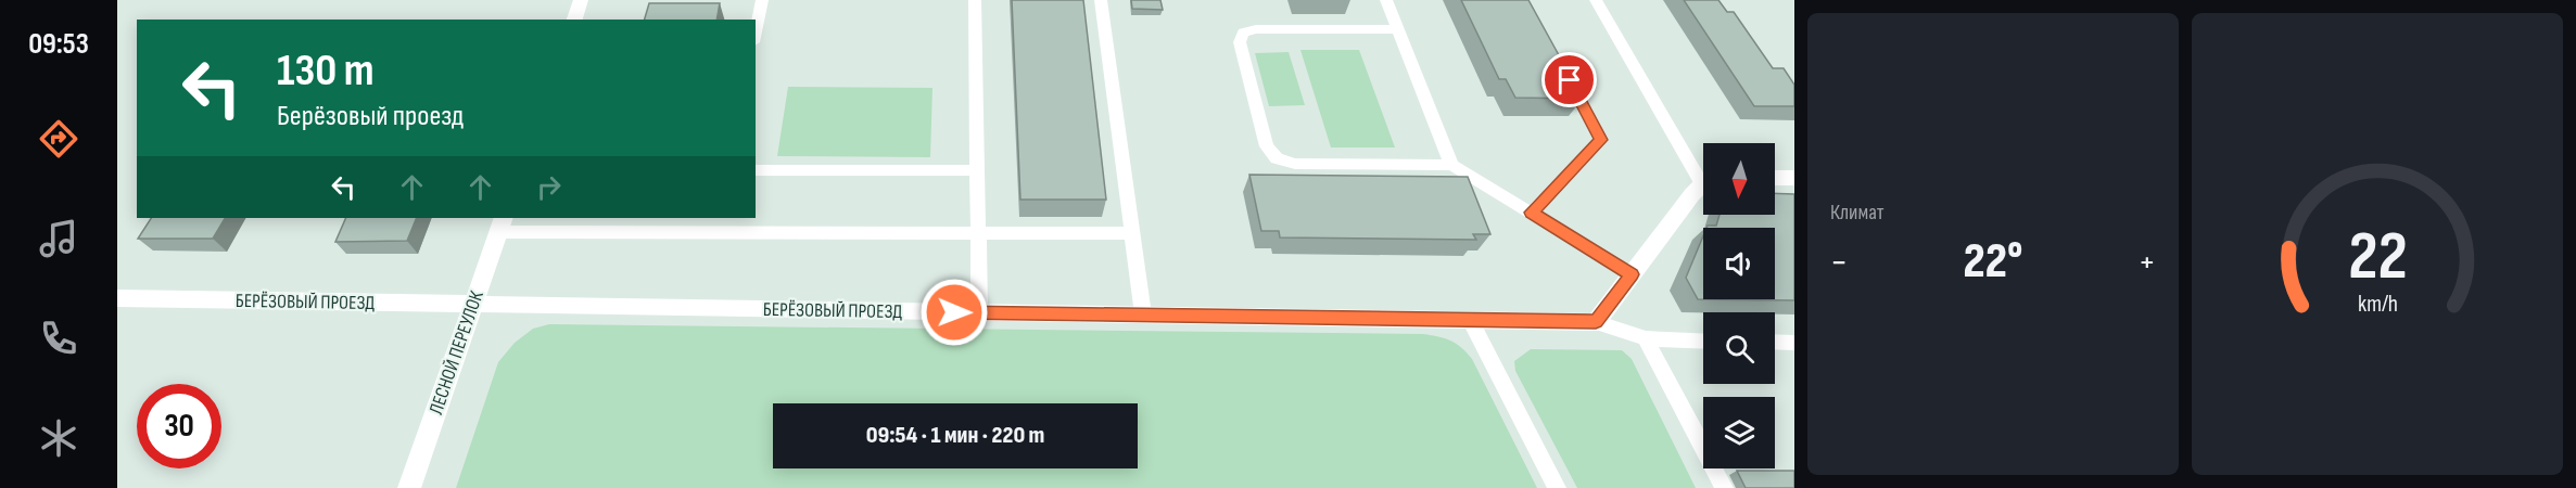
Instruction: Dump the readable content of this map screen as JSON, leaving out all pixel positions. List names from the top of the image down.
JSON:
{
  "streets": {
    "street": ["БЕРЁЗОВЫЙ ПРОЕЗД", "ЛЕСНОЙ ПЕРЕУЛОК"]
  },
  "crossings": [
    ["БЕРЁЗОВЫЙ ПРОЕЗД", "ЛЕСНОЙ ПЕРЕУЛОК"]
  ],
  "north": "bottom",
  "page": {
    "tabs": "09:53",
    "tile": "Климат",
    "turn": ["130 m", "Берёзовый проезд"],
    "heat": ["−", "22°", "+"],
    "limit": "30",
    "trip": "09:54 · 1 мин · 220 m",
    "gauge": ["22", "km/h"]
  }
}
